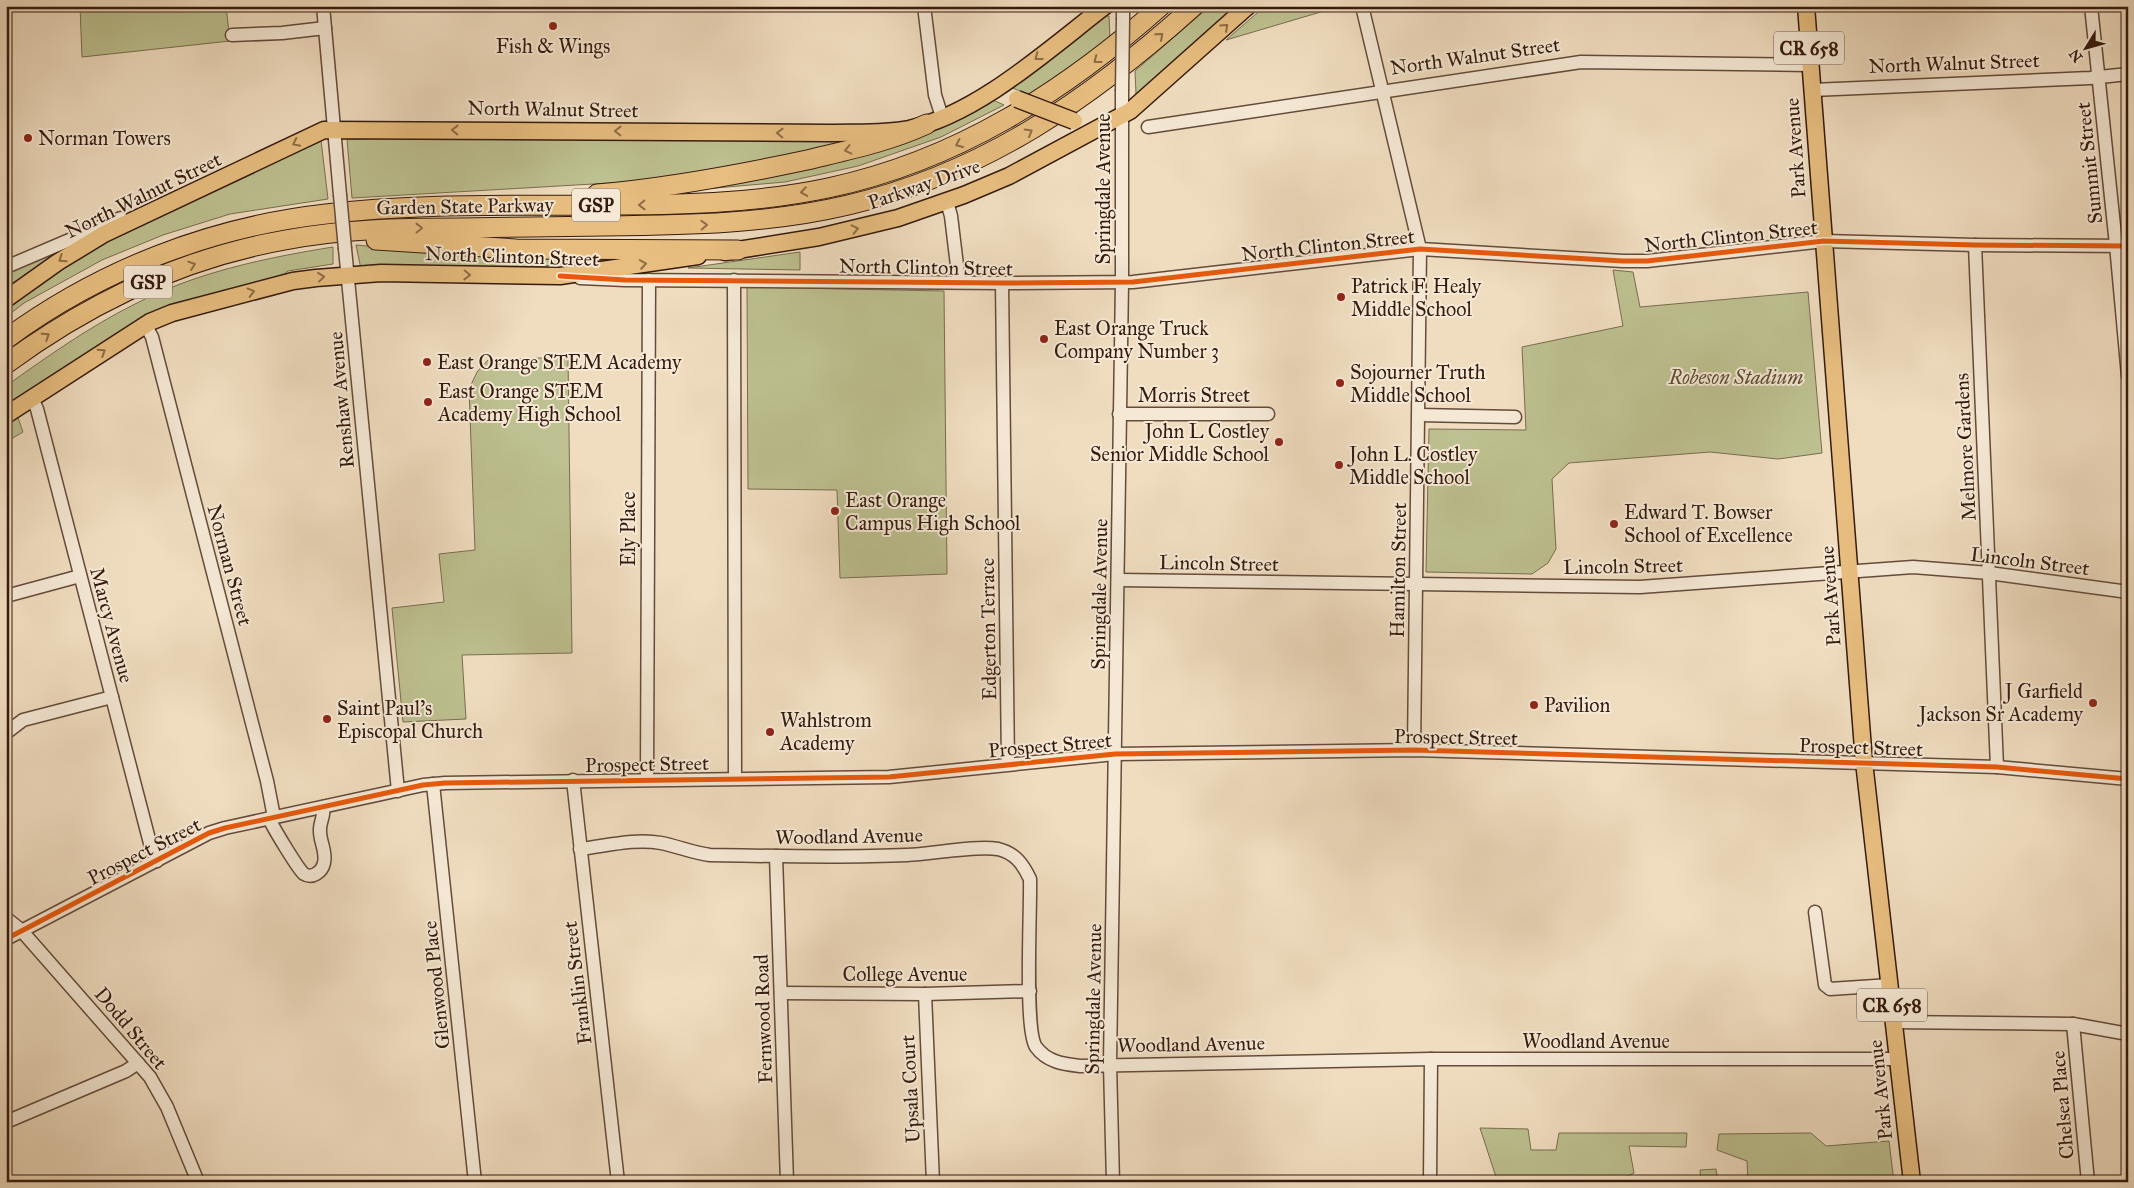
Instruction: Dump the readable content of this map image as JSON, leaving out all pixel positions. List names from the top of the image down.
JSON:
{
  "streets": {
    "highway": ["GSP", "Garden State Parkway"],
    "main road": [
      "CR 658",
      "North Walnut Street",
      "Park Avenue",
      "Parkway Drive",
      "North Clinton Street"
    ],
    "street": [
      "Summit Street",
      "Springdale Avenue",
      "Morris Street",
      "Renshaw Avenue",
      "Melmore Gardens",
      "Ely Place",
      "Lincoln Street",
      "Norman Street",
      "Hamilton Street",
      "Marcy Avenue",
      "Edgerton Terrace",
      "Prospect Street",
      "Woodland Avenue",
      "College Avenue",
      "Franklin Street",
      "Glenwood Place",
      "Fernwood Road",
      "Dodd Street",
      "Upsala Court",
      "Chelsea Place"
    ]
  },
  "crossings": [
    ["North Walnut Street", "Park Avenue"],
    ["North Walnut Street", "Summit Street"],
    ["North Walnut Street", "Renshaw Avenue"],
    ["North Walnut Street", "Hamilton Street"],
    ["Park Avenue", "North Clinton Street"],
    ["Park Avenue", "Lincoln Street"],
    ["Park Avenue", "Prospect Street"],
    ["Park Avenue", "Woodland Avenue"],
    ["Summit Street", "North Clinton Street"],
    ["Parkway Drive", "Springdale Avenue"],
    ["Parkway Drive", "North Clinton Street"],
    ["Springdale Avenue", "North Clinton Street"],
    ["Springdale Avenue", "Morris Street"],
    ["Springdale Avenue", "Lincoln Street"],
    ["Springdale Avenue", "Prospect Street"],
    ["Springdale Avenue", "Woodland Avenue"],
    ["North Clinton Street", "Renshaw Avenue"],
    ["North Clinton Street", "Melmore Gardens"],
    ["North Clinton Street", "Ely Place"],
    ["North Clinton Street", "Norman Street"],
    ["North Clinton Street", "Hamilton Street"],
    ["North Clinton Street", "Marcy Avenue"],
    ["North Clinton Street", "Edgerton Terrace"],
    ["Renshaw Avenue", "Prospect Street"],
    ["Melmore Gardens", "Lincoln Street"],
    ["Melmore Gardens", "Prospect Street"],
    ["Ely Place", "Prospect Street"],
    ["Lincoln Street", "Hamilton Street"],
    ["Norman Street", "Prospect Street"],
    ["Hamilton Street", "Prospect Street"],
    ["Marcy Avenue", "Prospect Street"],
    ["Edgerton Terrace", "Prospect Street"],
    ["Prospect Street", "Franklin Street"],
    ["Prospect Street", "Glenwood Place"],
    ["Prospect Street", "Dodd Street"],
    ["Woodland Avenue", "College Avenue"],
    ["Woodland Avenue", "Franklin Street"],
    ["Woodland Avenue", "Fernwood Road"],
    ["College Avenue", "Fernwood Road"],
    ["College Avenue", "Upsala Court"]
  ],
  "one_way": ["North Walnut Street", "Parkway Drive"],
  "parks": ["Robeson Stadium"],
  "places": [
    "Fish & Wings",
    "Norman Towers",
    "Patrick F. Healy Middle School",
    "East Orange Truck Company Number 3",
    "East Orange STEM Academy",
    "Sojourner Truth Middle School",
    "East Orange STEM Academy High School",
    "John L Costley Senior Middle School",
    "John L. Costley Middle School",
    "East Orange Campus High School",
    "Edward T. Bowser School of Excellence",
    "J Garfield Jackson Sr Academy",
    "Pavilion",
    "Saint Paul's Episcopal Church",
    "Wahlstrom Academy"
  ],
  "north": "bottom left"
}
